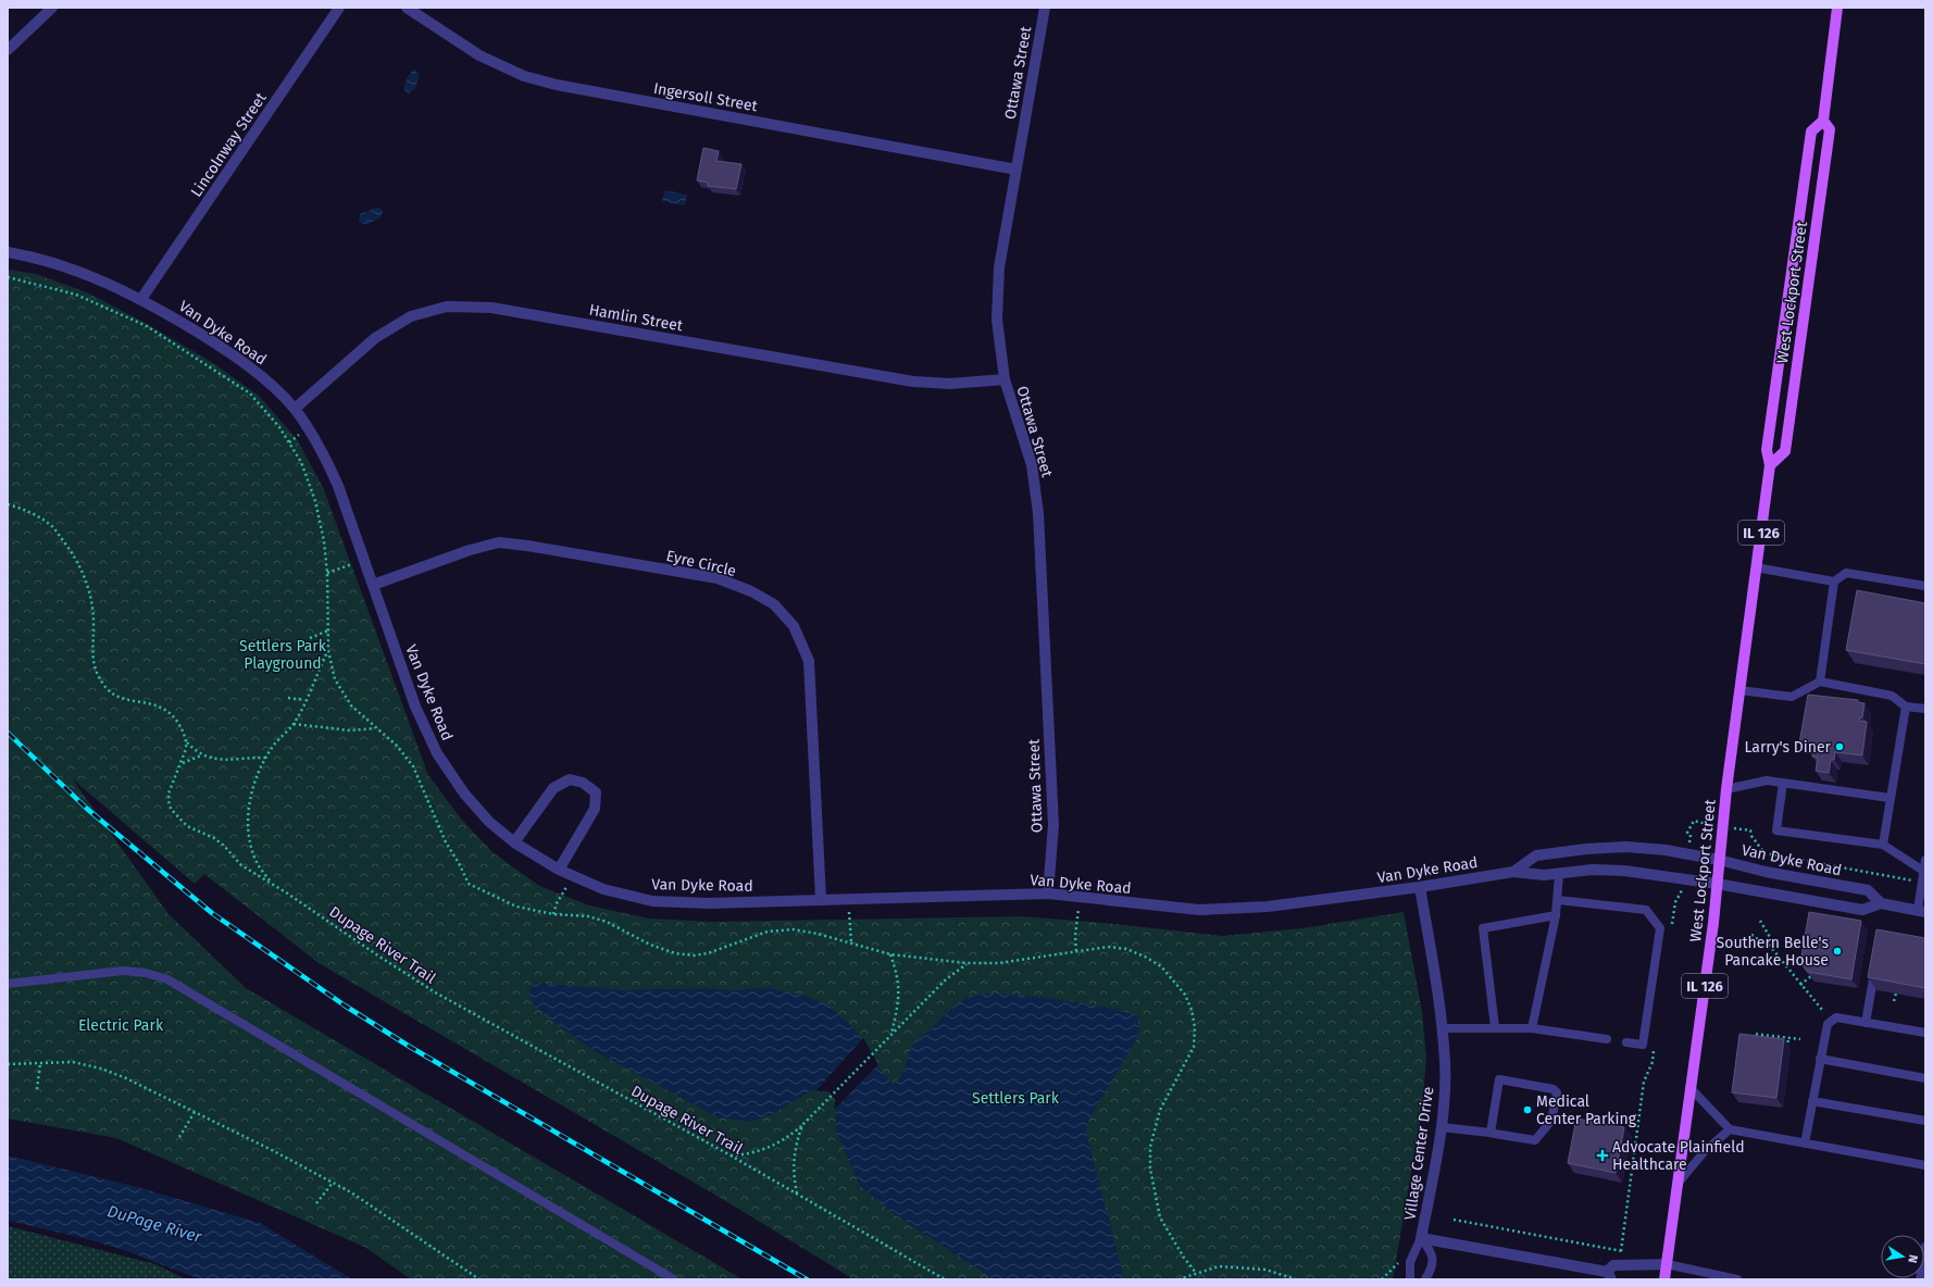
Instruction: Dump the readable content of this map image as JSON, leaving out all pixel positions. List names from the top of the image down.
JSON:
{
  "streets": {
    "main road": ["West Lockport Street", "IL 126"],
    "street": [
      "Ottawa Street",
      "Ingersoll Street",
      "Lincolnway Street",
      "Hamlin Street",
      "Van Dyke Road",
      "Eyre Circle",
      "Village Center Drive"
    ],
    "path": ["Dupage River Trail"]
  },
  "crossings": [
    ["Ottawa Street", "Ingersoll Street"],
    ["Ottawa Street", "Hamlin Street"],
    ["Ottawa Street", "Van Dyke Road"],
    ["Lincolnway Street", "Van Dyke Road"],
    ["West Lockport Street", "Van Dyke Road"],
    ["West Lockport Street", "Village Center Drive"],
    ["Hamlin Street", "Van Dyke Road"],
    ["Van Dyke Road", "Eyre Circle"],
    ["Van Dyke Road", "Village Center Drive"]
  ],
  "water": ["DuPage River"],
  "parks": ["Settlers Park Playground", "Electric Park", "Settlers Park"],
  "places": {
    "other": ["Larry's Diner", "Southern Belle's Pancake House", "Medical Center Parking"],
    "health": ["Advocate Plainfield Healthcare"]
  },
  "north": "right"
}
